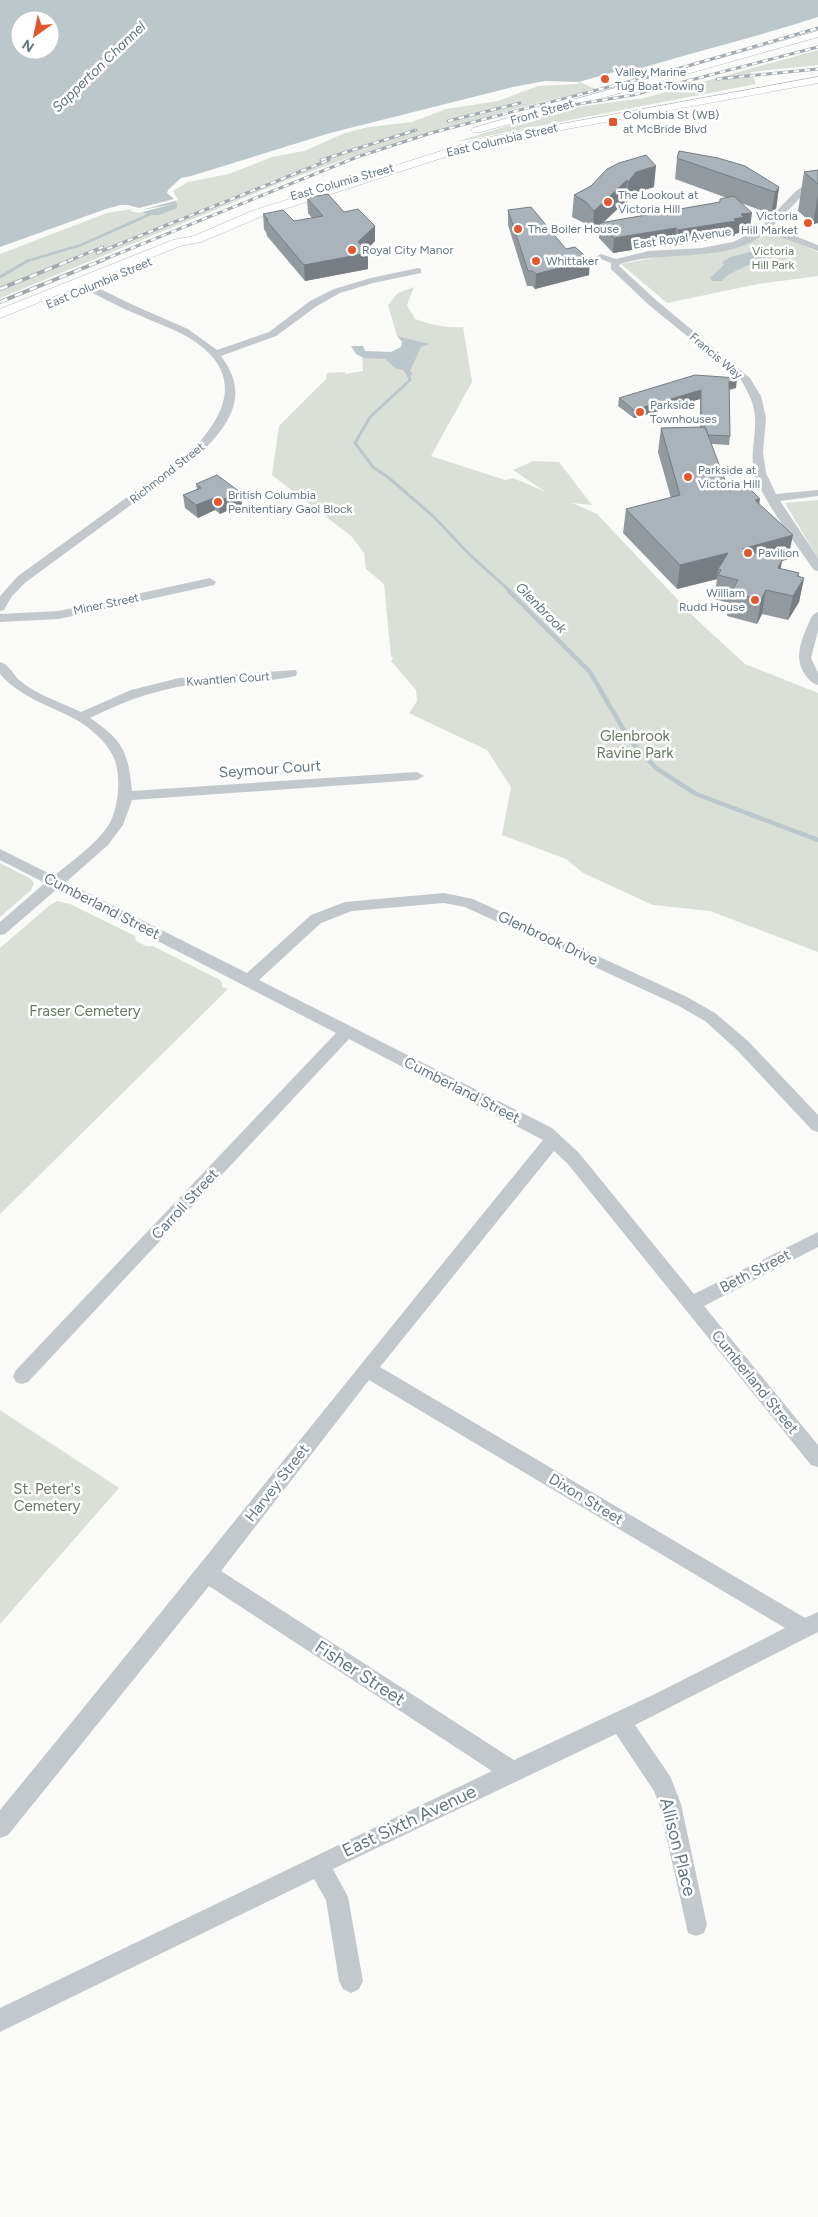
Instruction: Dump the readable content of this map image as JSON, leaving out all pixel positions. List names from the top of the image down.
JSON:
{
  "streets": {
    "main road": ["Front Street", "East Columbia Street", "East Columia Street"],
    "street": [
      "East Royal Avenue",
      "Francis Way",
      "Richmond Street",
      "Miner Street",
      "Kwantlen Court",
      "Seymour Court",
      "Cumberland Street",
      "Glenbrook Drive",
      "Carroll Street",
      "Beth Street",
      "Harvey Street",
      "Dixon Street",
      "Fisher Street",
      "East Sixth Avenue",
      "Allison Place"
    ]
  },
  "crossings": [
    ["East Columbia Street", "East Columia Street"],
    ["East Columbia Street", "Richmond Street"],
    ["East Royal Avenue", "Francis Way"],
    ["Cumberland Street", "Glenbrook Drive"],
    ["Cumberland Street", "Carroll Street"],
    ["Cumberland Street", "Beth Street"],
    ["Cumberland Street", "Harvey Street"],
    ["Harvey Street", "Dixon Street"],
    ["Harvey Street", "Fisher Street"],
    ["Dixon Street", "East Sixth Avenue"],
    ["Fisher Street", "East Sixth Avenue"],
    ["East Sixth Avenue", "Allison Place"]
  ],
  "water": ["Sapperton Channel", "Glenbrook"],
  "parks": [
    "Victoria Hill Park",
    "Glenbrook Ravine Park",
    "Fraser Cemetery",
    "St. Peter's Cemetery"
  ],
  "places": {
    "other": [
      "Valley Marine Tug Boat Towing",
      "The Lookout at Victoria Hill",
      "Victoria Hill Market",
      "The Boiler House",
      "Royal City Manor",
      "Whittaker",
      "Parkside Townhouses",
      "Parkside at Victoria Hill",
      "British Columbia Penitentiary Gaol Block",
      "Pavilion",
      "William Rudd House"
    ],
    "transit": ["Columbia St (WB) at McBride Blvd"]
  },
  "north": "bottom left"
}
